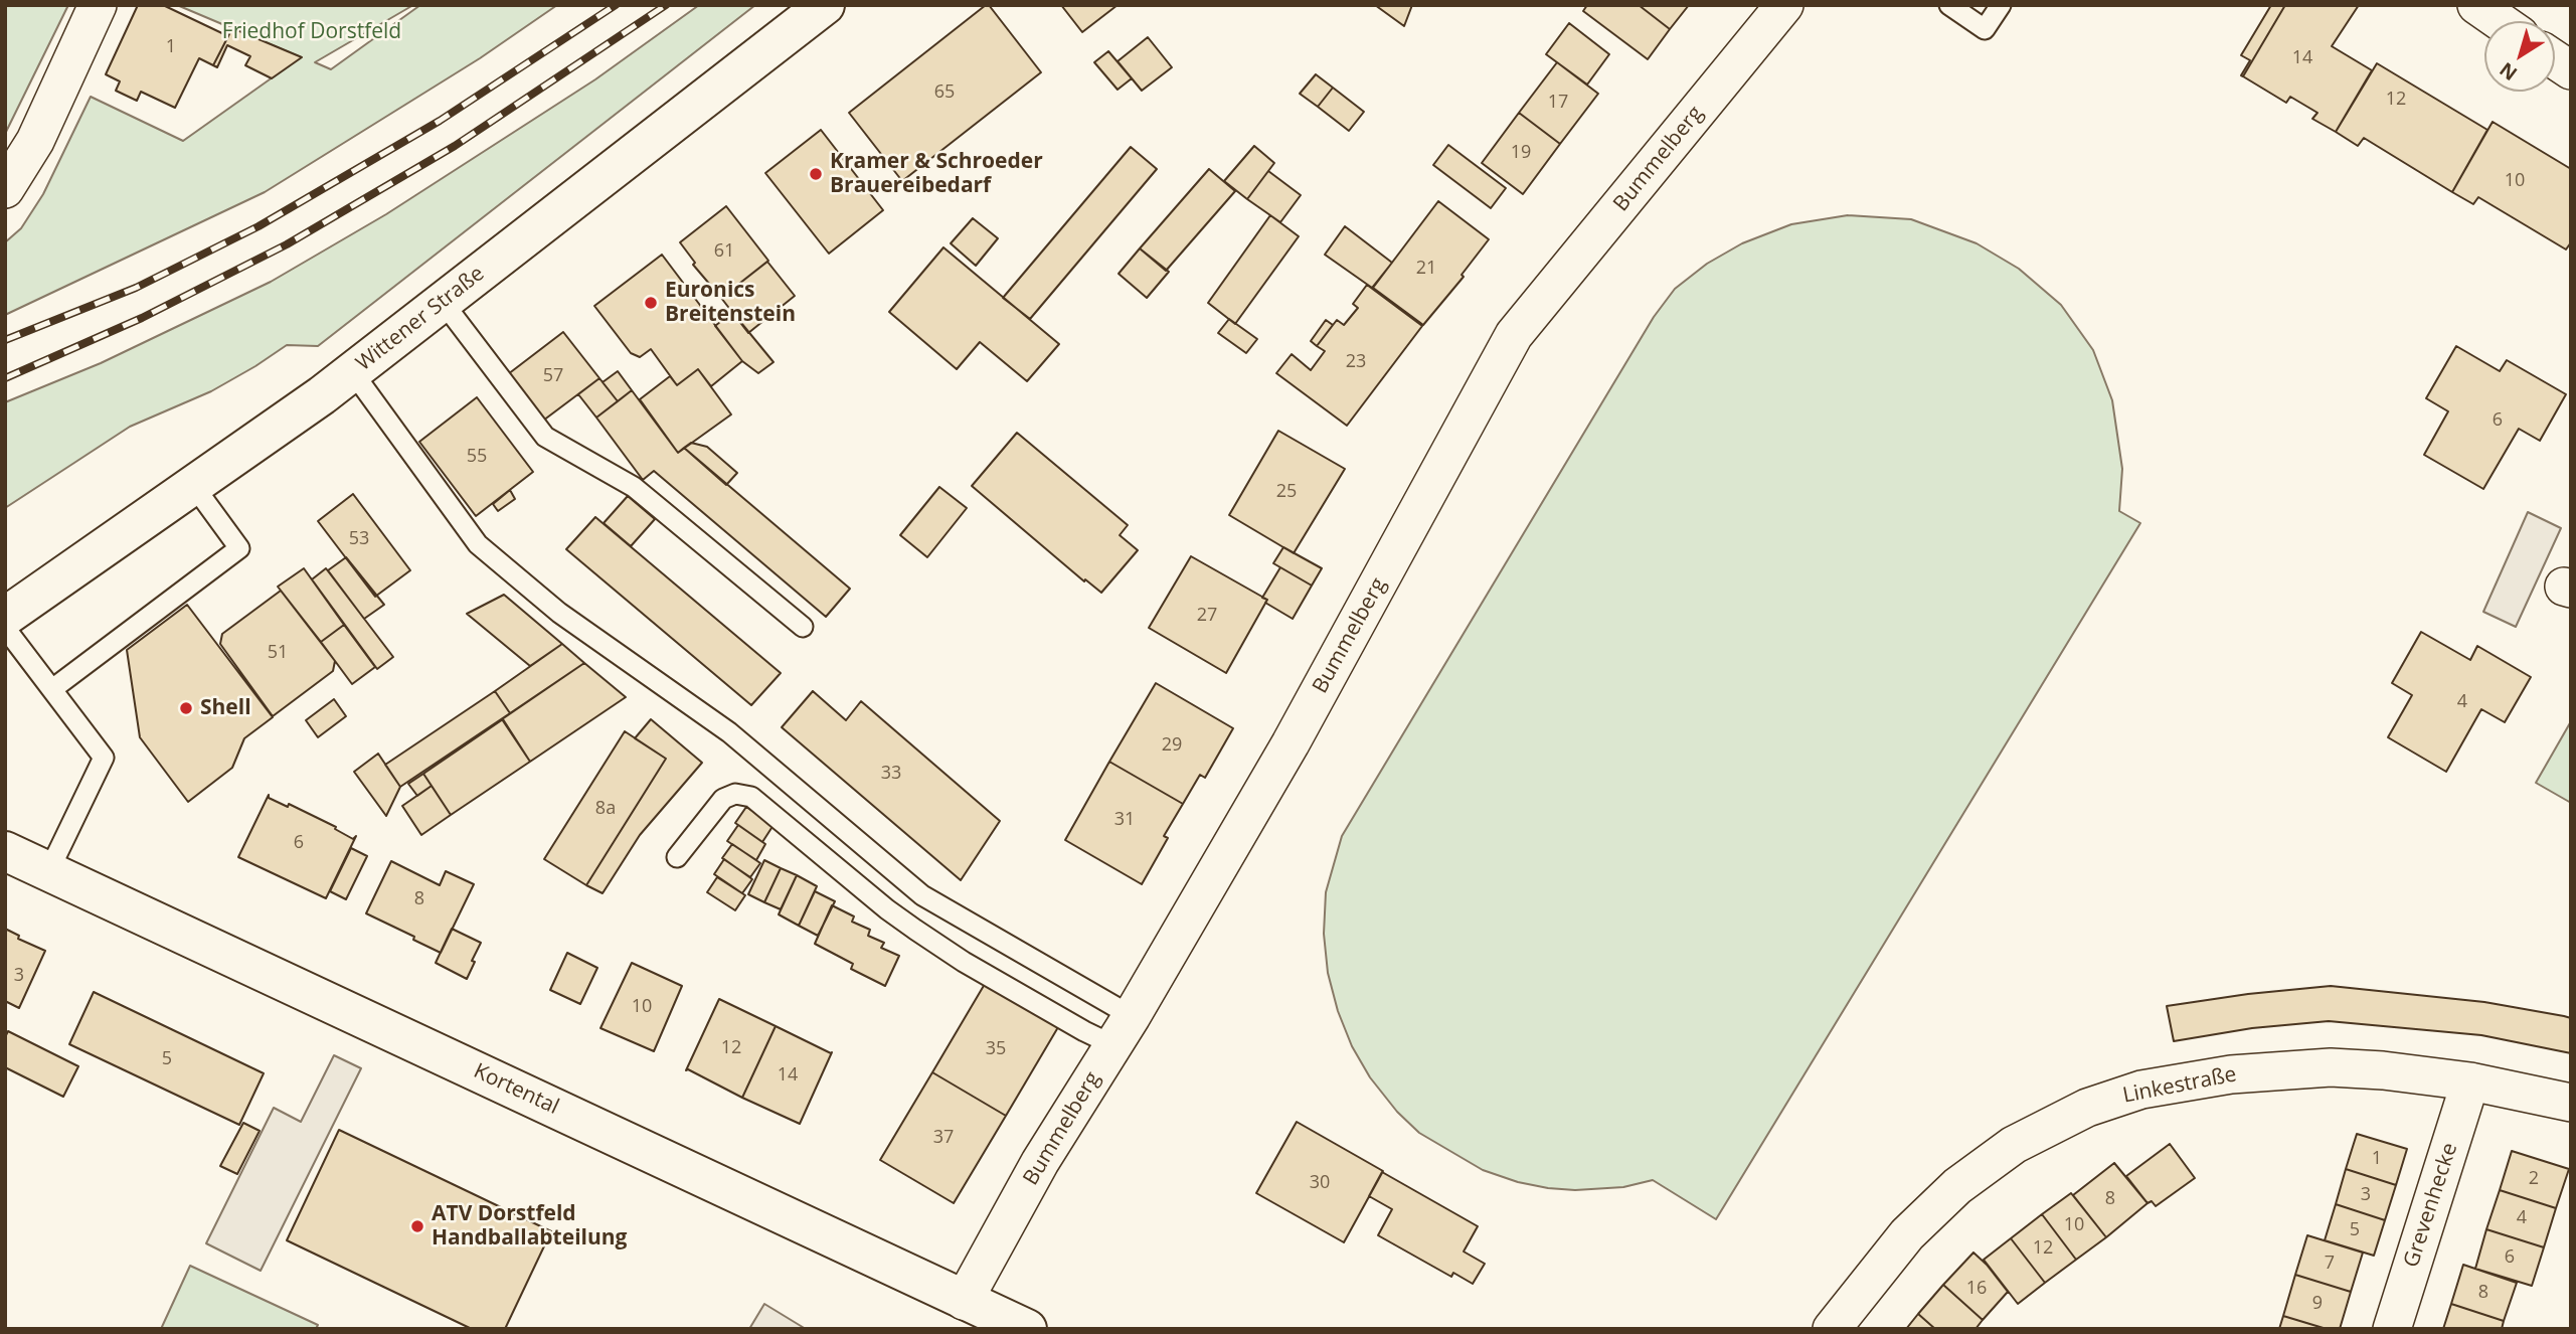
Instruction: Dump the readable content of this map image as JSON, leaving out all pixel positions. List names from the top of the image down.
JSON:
{
  "streets": {
    "street": [
      "Bummelberg",
      "Wittener Straße",
      "Linkestraße",
      "Kortental",
      "Grevenhecke"
    ]
  },
  "crossings": [
    ["Bummelberg", "Kortental"],
    ["Linkestraße", "Grevenhecke"]
  ],
  "parks": ["Friedhof Dorstfeld"],
  "places": [
    "Kramer & Schroeder Brauereibedarf",
    "Euronics Breitenstein",
    "Shell",
    "ATV Dorstfeld Handballabteilung"
  ],
  "house_numbers": [
    "1",
    "14",
    "65",
    "12",
    "17",
    "19",
    "10",
    "61",
    "21",
    "23",
    "57",
    "6",
    "55",
    "25",
    "53",
    "27",
    "51",
    "4",
    "29",
    "33",
    "8a",
    "31",
    "6",
    "8",
    "3",
    "10",
    "12",
    "35",
    "5",
    "14",
    "37",
    "1",
    "2",
    "30",
    "3",
    "8",
    "4",
    "10",
    "5",
    "12",
    "6",
    "7",
    "16",
    "8",
    "9"
  ],
  "north": "bottom left"
}
